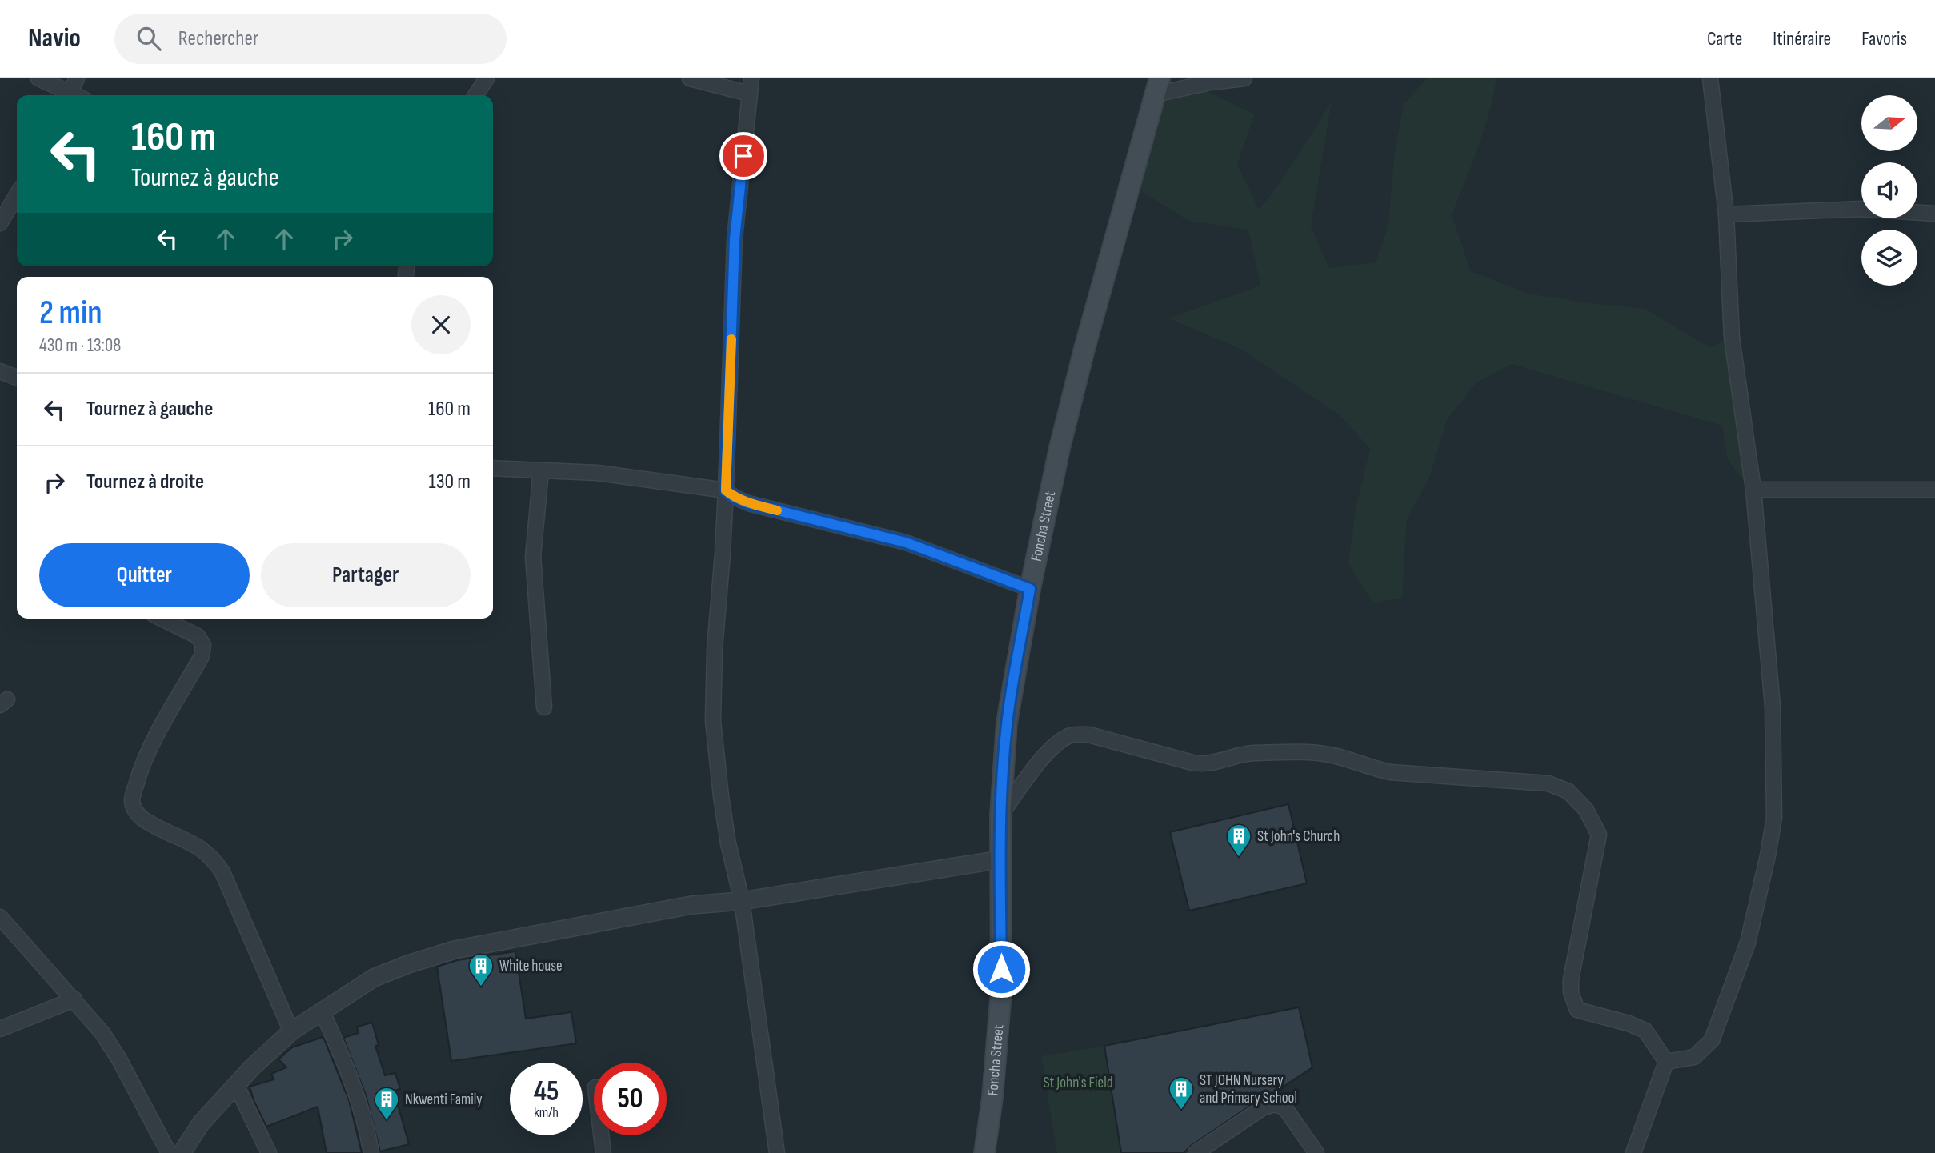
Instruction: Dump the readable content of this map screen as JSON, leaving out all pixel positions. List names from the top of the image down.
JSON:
{
  "streets": {
    "main road": ["Foncha Street"]
  },
  "parks": ["St John's Field"],
  "places": {
    "building": [
      "St John's Church",
      "White house",
      "ST JOHN Nursery and Primary School",
      "Nkwenti Family"
    ]
  },
  "north": "right",
  "page": {
    "header": "Navio",
    "search": "Rechercher",
    "nav": ["Carte", "Itinéraire", "Favoris"],
    "turn": ["160 m", "Tournez à gauche"],
    "heading": ["2 min", "430 m · 13:08"],
    "list": [
      {
        "name": "Tournez à gauche",
        "value": "160 m"
      },
      {
        "name": "Tournez à droite",
        "value": "130 m"
      }
    ],
    "buttons": ["Quitter", "Partager"],
    "speed": "45 km/h",
    "limit": "50"
  }
}
